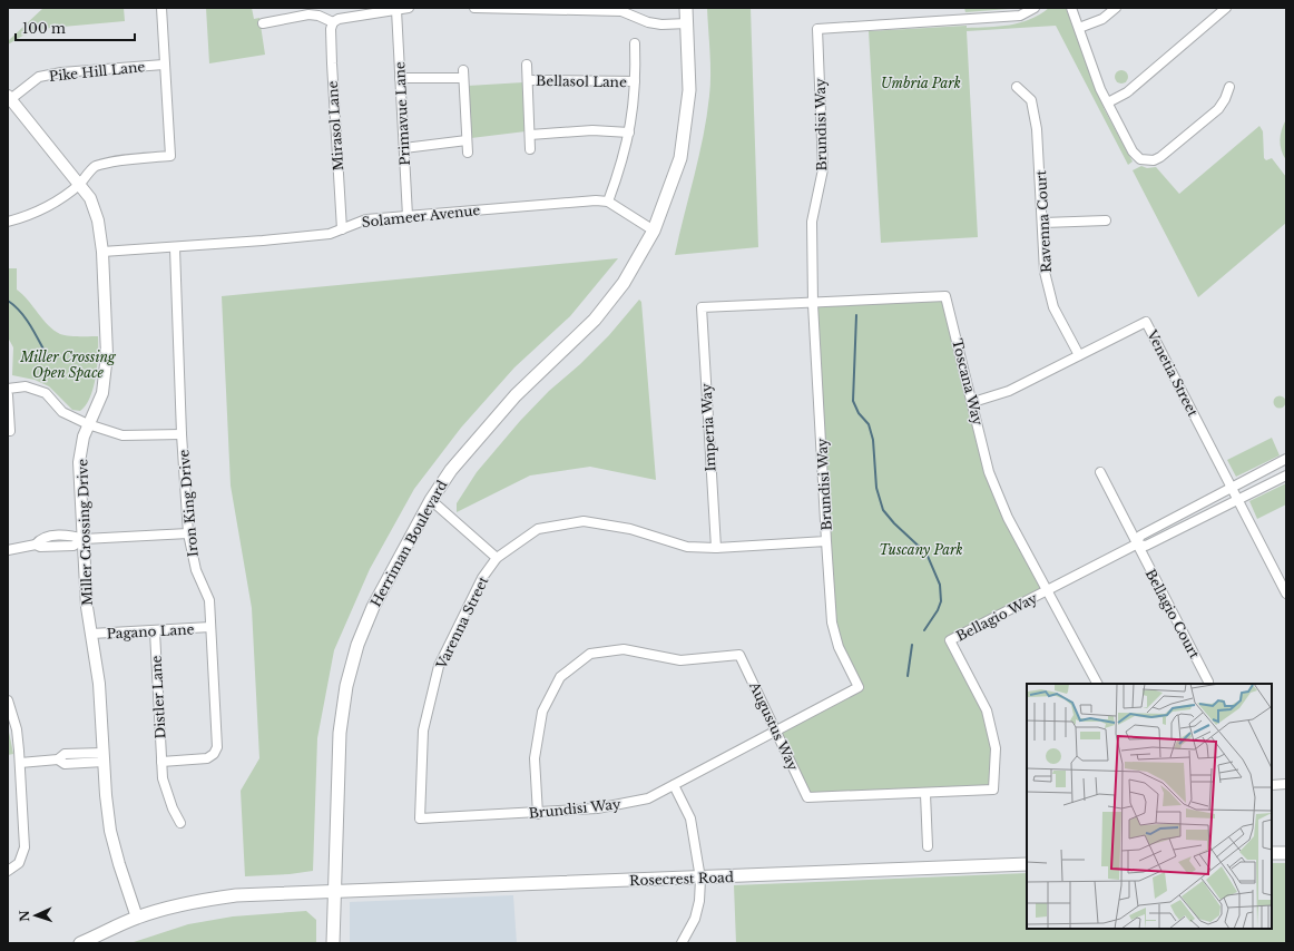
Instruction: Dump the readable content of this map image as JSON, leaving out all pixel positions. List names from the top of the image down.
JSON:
{
  "streets": {
    "main road": ["Herriman Boulevard", "Rosecrest Road"],
    "street": [
      "Pike Hill Lane",
      "Bellasol Lane",
      "Primavue Lane",
      "Brundisi Way",
      "Mirasol Lane",
      "Solameer Avenue",
      "Ravenna Court",
      "Venetia Street",
      "Toscana Way",
      "Imperia Way",
      "Iron King Drive",
      "Miller Crossing Drive",
      "Bellagio Court",
      "Bellagio Way",
      "Varenna Street",
      "Pagano Lane",
      "Distler Lane",
      "Augustus Way"
    ]
  },
  "crossings": [
    ["Pike Hill Lane", "Miller Crossing Drive"],
    ["Primavue Lane", "Solameer Avenue"],
    ["Brundisi Way", "Toscana Way"],
    ["Brundisi Way", "Varenna Street"],
    ["Brundisi Way", "Augustus Way"],
    ["Mirasol Lane", "Solameer Avenue"],
    ["Solameer Avenue", "Iron King Drive"],
    ["Solameer Avenue", "Miller Crossing Drive"],
    ["Solameer Avenue", "Herriman Boulevard"],
    ["Ravenna Court", "Venetia Street"],
    ["Venetia Street", "Toscana Way"],
    ["Venetia Street", "Bellagio Way"],
    ["Toscana Way", "Imperia Way"],
    ["Toscana Way", "Bellagio Way"],
    ["Imperia Way", "Varenna Street"],
    ["Iron King Drive", "Pagano Lane"],
    ["Iron King Drive", "Distler Lane"],
    ["Miller Crossing Drive", "Pagano Lane"],
    ["Miller Crossing Drive", "Rosecrest Road"],
    ["Herriman Boulevard", "Rosecrest Road"],
    ["Bellagio Court", "Bellagio Way"],
    ["Bellagio Way", "Augustus Way"],
    ["Pagano Lane", "Distler Lane"]
  ],
  "parks": ["Umbria Park", "Miller Crossing Open Space", "Tuscany Park"],
  "scale_bar": "100 m",
  "north": "left"
}
